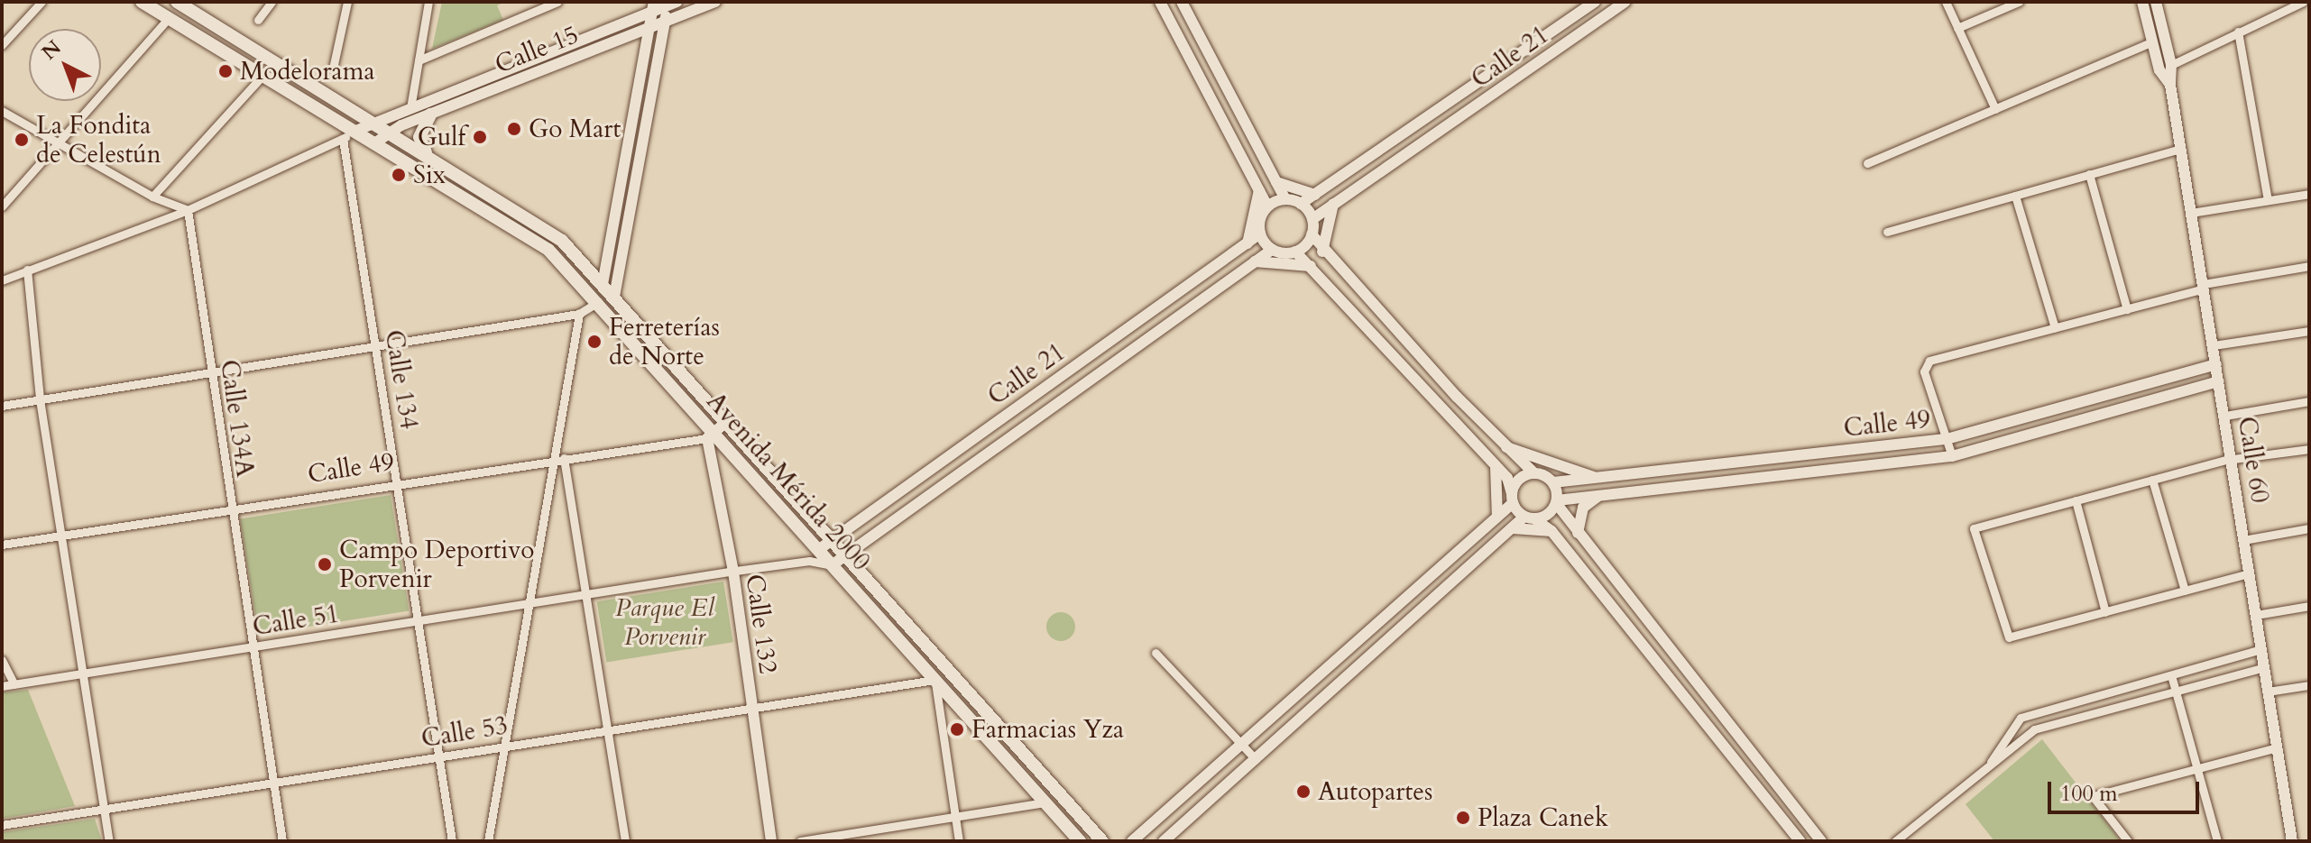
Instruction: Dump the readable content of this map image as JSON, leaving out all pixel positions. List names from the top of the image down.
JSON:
{
  "streets": {
    "main road": ["Avenida Mérida 2000"],
    "street": [
      "Calle 15",
      "Calle 21",
      "Calle 134",
      "Calle 134A",
      "Calle 49",
      "Calle 60",
      "Calle 51",
      "Calle 132",
      "Calle 53"
    ]
  },
  "crossings": [
    ["Calle 15", "Avenida Mérida 2000"],
    ["Calle 21", "Avenida Mérida 2000"],
    ["Calle 21", "Calle 51"],
    ["Calle 134", "Calle 49"],
    ["Calle 134", "Calle 51"],
    ["Calle 134", "Calle 53"],
    ["Calle 134A", "Calle 49"],
    ["Calle 134A", "Calle 51"],
    ["Calle 134A", "Calle 53"],
    ["Calle 49", "Calle 60"],
    ["Calle 49", "Avenida Mérida 2000"],
    ["Calle 49", "Calle 132"],
    ["Avenida Mérida 2000", "Calle 51"],
    ["Avenida Mérida 2000", "Calle 132"],
    ["Avenida Mérida 2000", "Calle 53"],
    ["Calle 51", "Calle 132"],
    ["Calle 132", "Calle 53"]
  ],
  "parks": ["Parque El Porvenir"],
  "places": [
    "Modelorama",
    "Go Mart",
    "Gulf",
    "La Fondita de Celestún",
    "Six",
    "Ferreterías de Norte",
    "Campo Deportivo Porvenir",
    "Farmacias Yza",
    "Autopartes",
    "Plaza Canek"
  ],
  "scale_bar": "100 m",
  "north": "top left"
}
